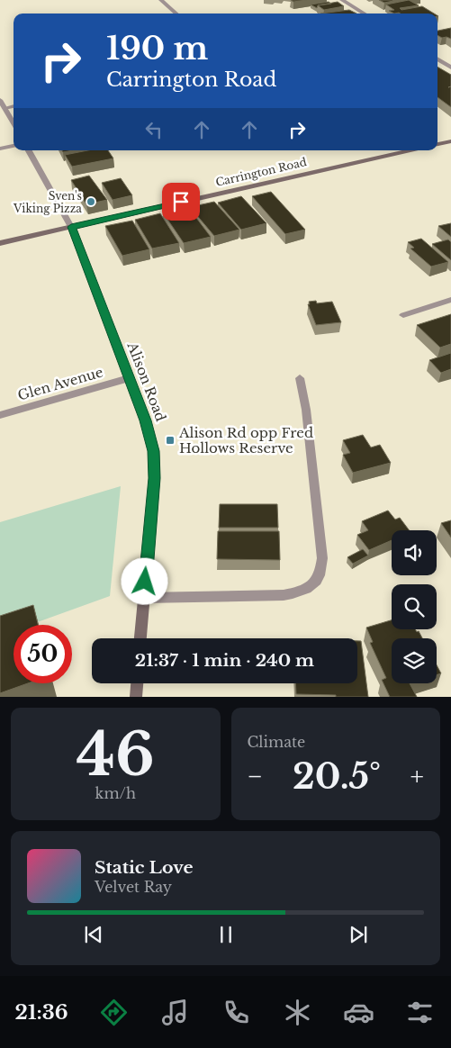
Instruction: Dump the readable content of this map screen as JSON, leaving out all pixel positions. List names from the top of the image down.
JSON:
{
  "streets": {
    "main road": ["Carrington Road", "Alison Road"],
    "street": ["Glen Avenue"]
  },
  "crossings": [
    ["Carrington Road", "Alison Road"],
    ["Alison Road", "Glen Avenue"]
  ],
  "places": {
    "other": ["Sven's Viking Pizza"],
    "transit": ["Alison Rd opp Fred Hollows Reserve"]
  },
  "page": {
    "turn": ["190 m", "Carrington Road"],
    "limit": "50",
    "trip": "21:37 · 1 min · 240 m",
    "tile": [
      ["46", "km/h"],
      "Climate"
    ],
    "heat": ["−", "20.5°", "+"],
    "song": ["Static Love", "Velvet Ray"],
    "tabs": "21:36"
  }
}
